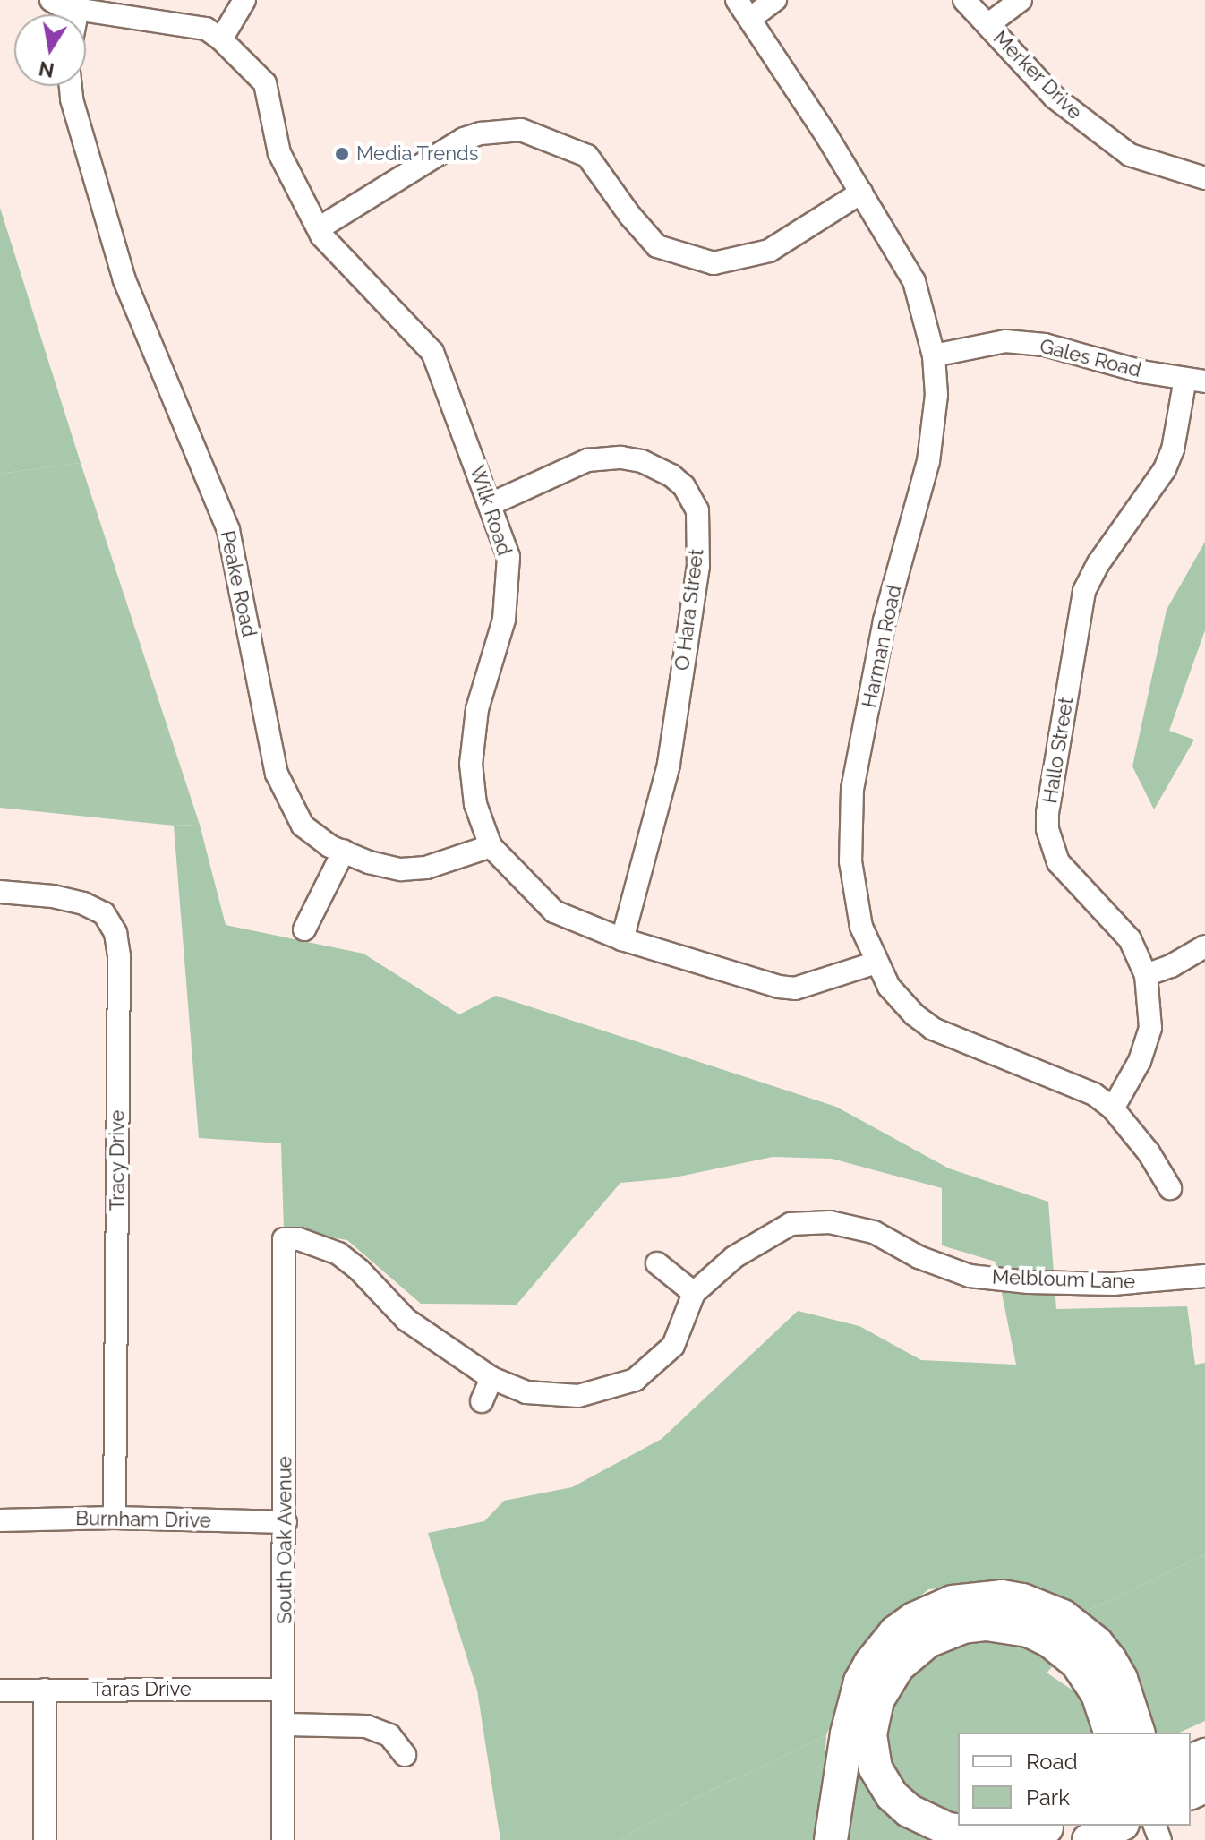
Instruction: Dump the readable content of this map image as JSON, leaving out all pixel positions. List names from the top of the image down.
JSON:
{
  "streets": {
    "street": [
      "Merker Drive",
      "Gales Road",
      "Wilk Road",
      "Peake Road",
      "O Hara Street",
      "Harman Road",
      "Hallo Street",
      "Tracy Drive",
      "Melbloum Lane",
      "Burnham Drive",
      "South Oak Avenue",
      "Taras Drive"
    ]
  },
  "crossings": [
    ["Gales Road", "Harman Road"],
    ["Gales Road", "Hallo Street"],
    ["Wilk Road", "Peake Road"],
    ["Wilk Road", "O Hara Street"],
    ["Wilk Road", "Harman Road"],
    ["Harman Road", "Hallo Street"],
    ["Tracy Drive", "Burnham Drive"],
    ["Melbloum Lane", "South Oak Avenue"],
    ["Burnham Drive", "South Oak Avenue"],
    ["South Oak Avenue", "Taras Drive"]
  ],
  "places": ["Media Trends"],
  "legend": ["Road", "Park"],
  "north": "bottom"
}
